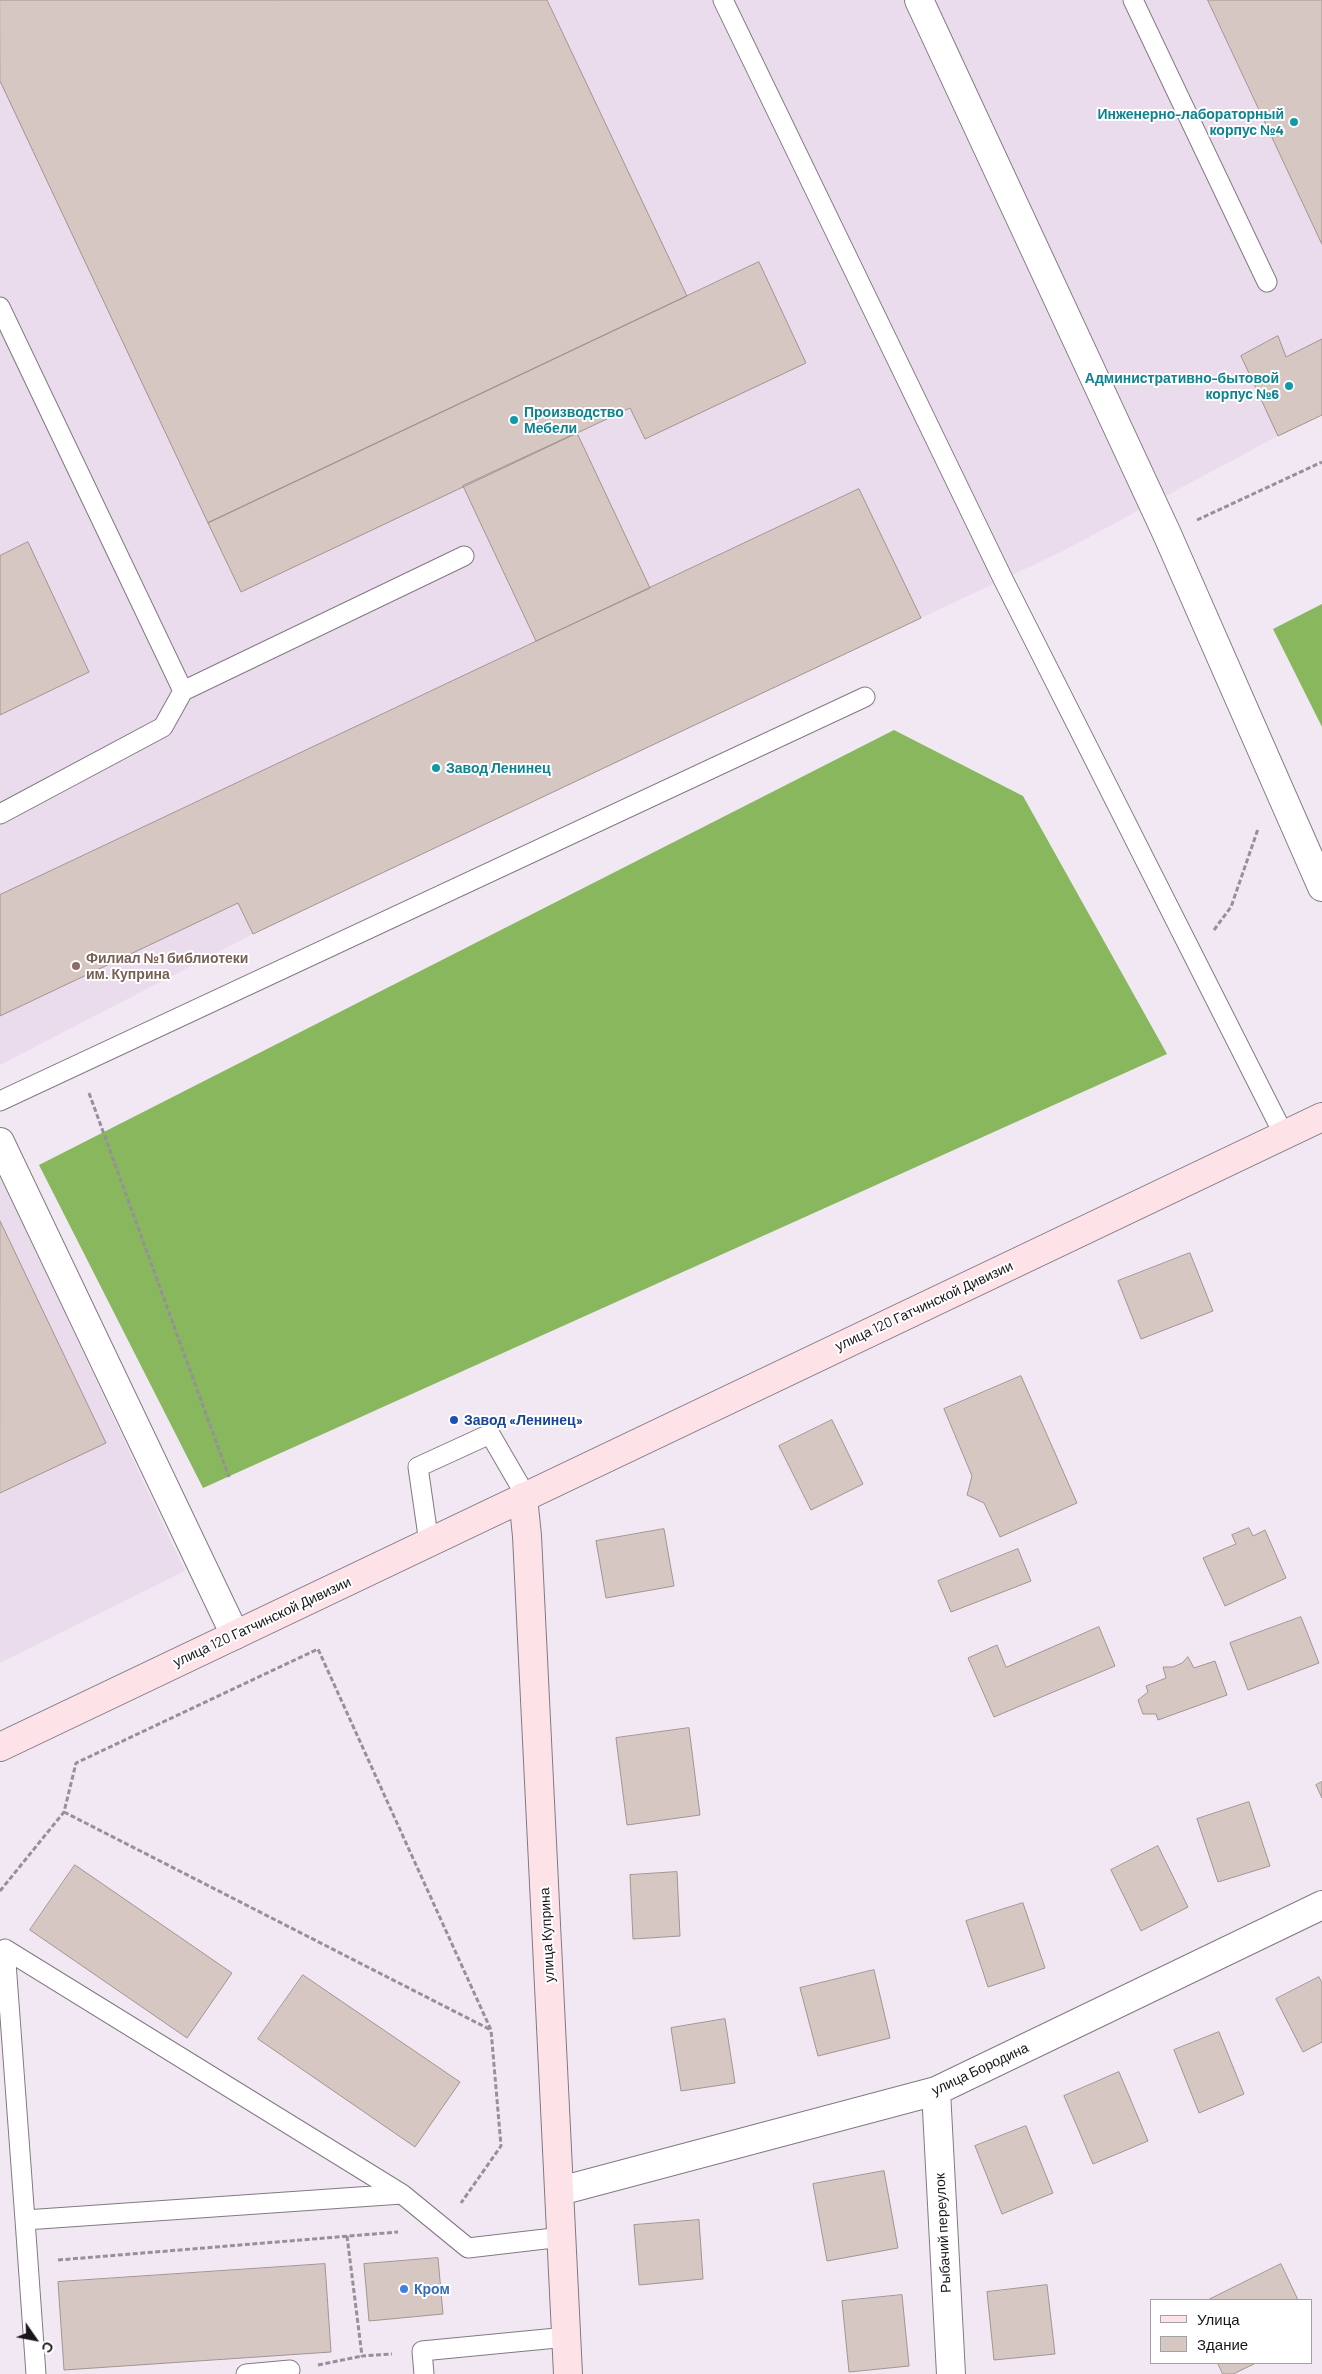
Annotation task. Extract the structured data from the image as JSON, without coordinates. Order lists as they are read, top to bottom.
{
  "streets": {
    "main road": ["улица 120 Гатчинской Дивизии", "улица Куприна"],
    "street": ["улица Бородина", "Рыбачий переулок"]
  },
  "crossings": [
    ["улица 120 Гатчинской Дивизии", "улица Куприна"],
    ["улица Куприна", "улица Бородина"],
    ["улица Бородина", "Рыбачий переулок"]
  ],
  "places": [
    "Инженерно-лабораторный корпус №4",
    "Административно-бытовой корпус №6",
    "Производство Мебели",
    "Завод Ленинец",
    "Филиал №1 библиотеки им. Куприна",
    "Завод «Ленинец»",
    "Кром"
  ],
  "legend": ["Улица", "Здание"],
  "north": "bottom right"
}
